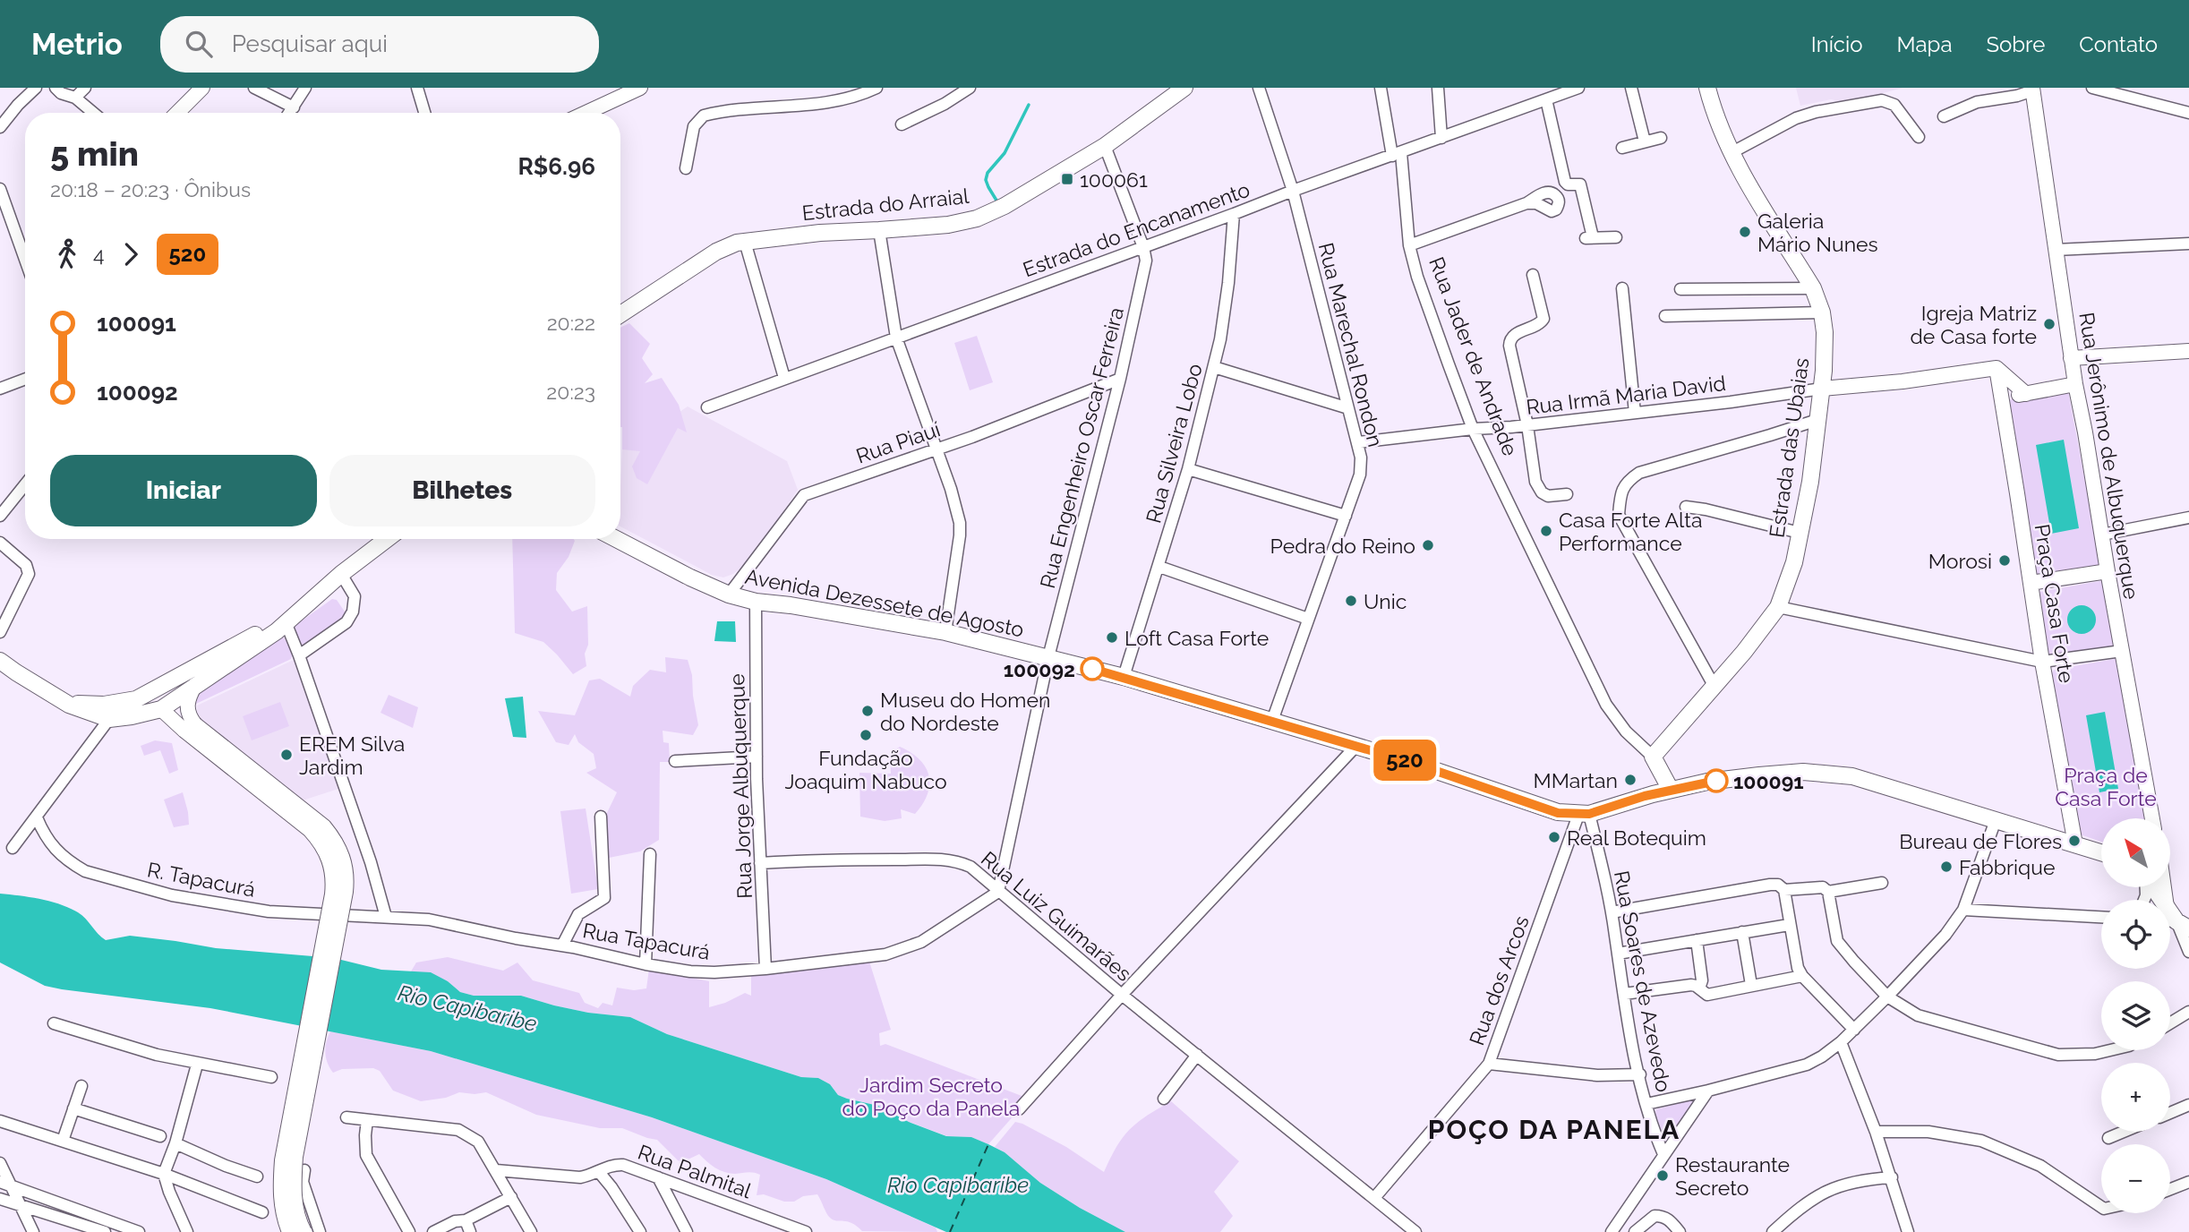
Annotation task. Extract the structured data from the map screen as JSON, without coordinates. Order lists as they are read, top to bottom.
{
  "streets": {
    "main road": [
      "Estrada do Arraial",
      "Rua Jader de Andrade",
      "Estrada das Ubaias",
      "Avenida Dezessete de Agosto"
    ],
    "street": [
      "Estrada do Encanamento",
      "Rua Marechal Rondon",
      "Rua Irmã Maria David",
      "Rua Piauí",
      "Rua Silveira Lobo",
      "Rua Engenheiro Oscar Ferreira",
      "Rua Jerônimo de Albuquerque",
      "Praça Casa Forte",
      "Rua Jorge Albuquerque",
      "R. Tapacurá",
      "Rua Luiz Guimarães",
      "Rua Tapacurá",
      "Rua dos Arcos",
      "Rua Soares de Azevedo",
      "Rua Palmital"
    ]
  },
  "crossings": [
    ["Estrada do Encanamento", "Rua Marechal Rondon"],
    ["Estrada do Encanamento", "Rua Jader de Andrade"],
    ["Estrada do Encanamento", "Rua Silveira Lobo"],
    ["Estrada do Encanamento", "Rua Engenheiro Oscar Ferreira"],
    ["Rua Marechal Rondon", "Rua Irmã Maria David"],
    ["Rua Marechal Rondon", "Avenida Dezessete de Agosto"],
    ["Rua Jader de Andrade", "Rua Irmã Maria David"],
    ["Rua Jader de Andrade", "Estrada das Ubaias"],
    ["Rua Jader de Andrade", "Avenida Dezessete de Agosto"],
    ["Rua Irmã Maria David", "Estrada das Ubaias"],
    ["Rua Piauí", "Rua Engenheiro Oscar Ferreira"],
    ["Rua Piauí", "Avenida Dezessete de Agosto"],
    ["Rua Silveira Lobo", "Avenida Dezessete de Agosto"],
    ["Rua Engenheiro Oscar Ferreira", "Avenida Dezessete de Agosto"],
    ["Rua Engenheiro Oscar Ferreira", "Rua Luiz Guimarães"],
    ["Rua Engenheiro Oscar Ferreira", "Rua Tapacurá"],
    ["Avenida Dezessete de Agosto", "Praça Casa Forte"],
    ["Avenida Dezessete de Agosto", "Rua Jorge Albuquerque"],
    ["Avenida Dezessete de Agosto", "Rua dos Arcos"],
    ["Avenida Dezessete de Agosto", "Rua Soares de Azevedo"],
    ["Rua Jorge Albuquerque", "Rua Luiz Guimarães"],
    ["Rua Jorge Albuquerque", "Rua Tapacurá"],
    ["R. Tapacurá", "Rua Tapacurá"],
    ["Rua Luiz Guimarães", "Rua Tapacurá"],
    ["Rua Luiz Guimarães", "Rua dos Arcos"],
    ["Rua dos Arcos", "Rua Soares de Azevedo"]
  ],
  "districts": ["POÇO DA PANELA"],
  "water": ["Rio Capibaribe"],
  "parks": ["Praça de Casa Forte", "Jardim Secreto do Poço da Panela"],
  "places": {
    "transit": ["100061"],
    "other": [
      "Galeria Mário Nunes",
      "Igreja Matriz de Casa forte",
      "Casa Forte Alta Performance",
      "Pedra do Reino",
      "Morosi",
      "Unic",
      "Loft Casa Forte",
      "100092",
      "Museu do Homen do Nordeste",
      "Fundação Joaquim Nabuco",
      "EREM Silva Jardim",
      "MMartan",
      "100091",
      "Real Botequim",
      "Bureau de Flores",
      "Fabbrique",
      "Restaurante Secreto"
    ]
  },
  "lines": ["bus line 520"],
  "north": "top left",
  "page": {
    "header": "Metrio",
    "search": "Pesquisar aqui",
    "nav": [
      "Início",
      "Mapa",
      "Sobre",
      "Contato"
    ],
    "on_map": "520",
    "heading": ["5 min", "20:18 – 20:23 · Ônibus", "R$6.96"],
    "legs": ["4", "520"],
    "list": [
      {
        "name": "100091",
        "value": "20:22"
      },
      {
        "name": "100092",
        "value": "20:23"
      }
    ],
    "buttons": ["Iniciar", "Bilhetes"],
    "map_buttons": ["+", "−"]
  }
}
